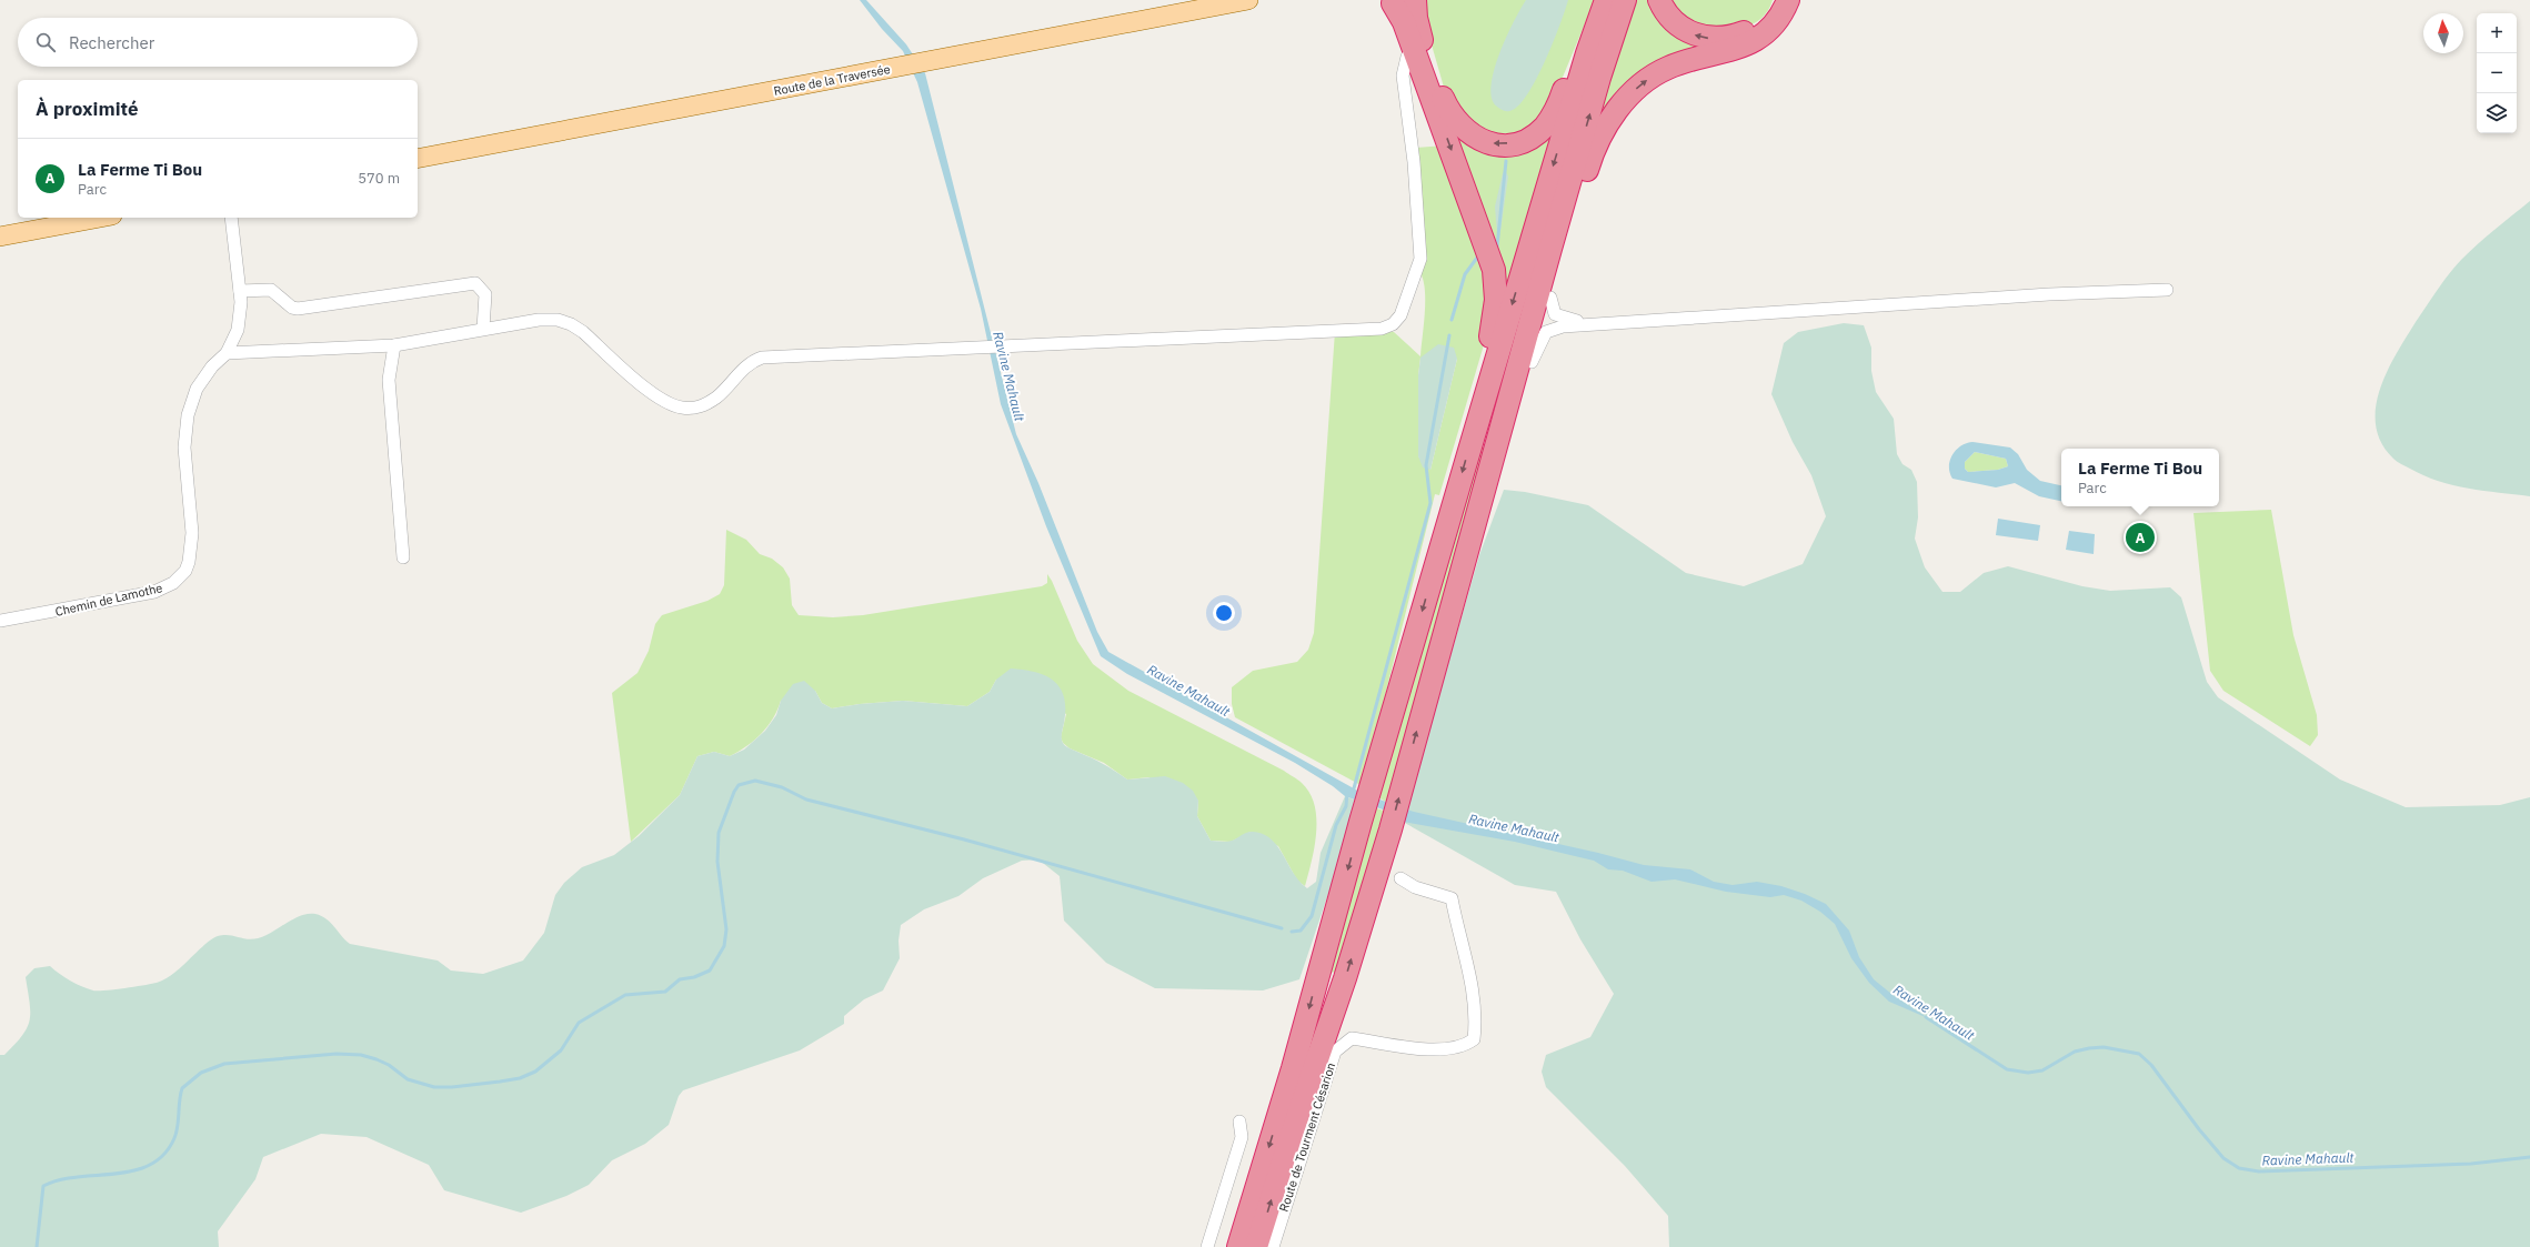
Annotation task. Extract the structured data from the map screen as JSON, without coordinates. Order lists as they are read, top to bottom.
{
  "streets": {
    "main road": ["Route de la Traversée"],
    "street": ["Chemin de Lamothe", "Route de Tourment Césarion"]
  },
  "water": ["Ravine Mahault"],
  "north": "top",
  "page": {
    "map_buttons": ["+", "−"],
    "search": "Rechercher",
    "heading": "À proximité",
    "list": [
      {
        "mark": "A",
        "name": "La Ferme Ti Bou",
        "note": "Parc",
        "value": "570 m"
      }
    ],
    "popup": ["La Ferme Ti Bou", "Parc"],
    "pins": "A"
  }
}
